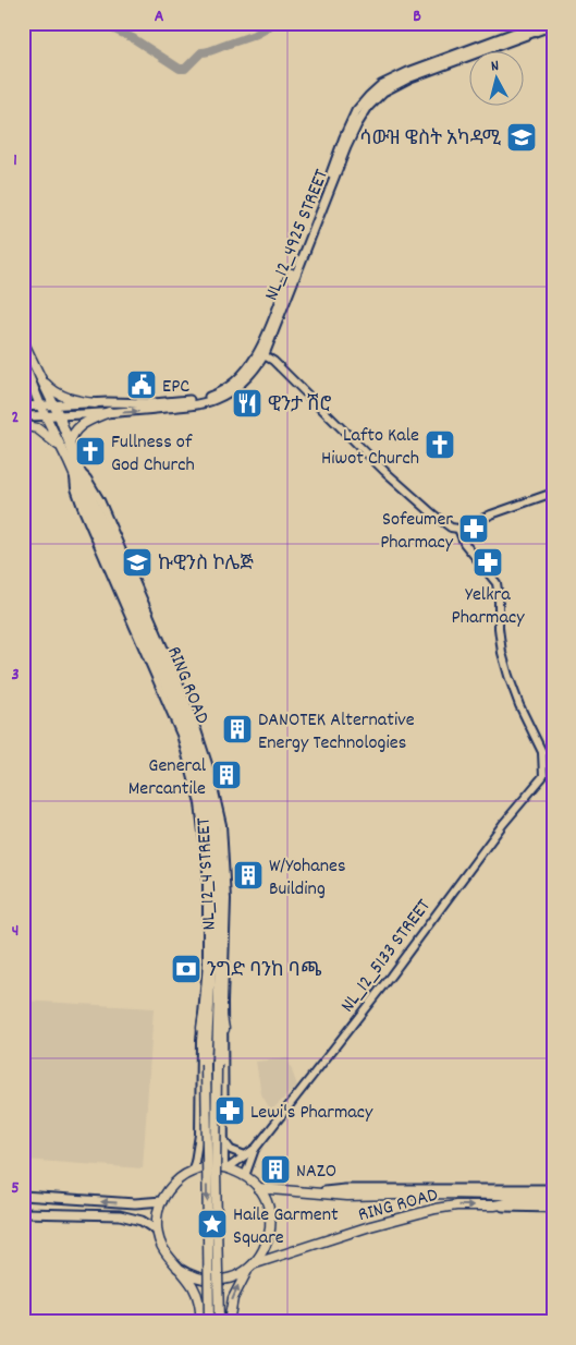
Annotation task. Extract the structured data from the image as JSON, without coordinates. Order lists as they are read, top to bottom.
{
  "streets": {
    "highway": ["RING ROAD"],
    "main road": ["NL_12_4925 STREET"],
    "street": ["NL_12_4 STREET", "NL_12_5133 STREET"]
  },
  "crossings": [
    ["NL_12_4925 STREET", "RING ROAD"],
    ["RING ROAD", "NL_12_4 STREET"]
  ],
  "places": {
    "school or university": ["ሳውዝ ዌስት አካዳሚ", "ኩዊንስ ኮሌጅ"],
    "public building": ["EPC"],
    "restaurant": ["ዊንታ ሽሮ"],
    "church": ["Lafto Kale Hiwot Church", "Fullness of God Church"],
    "pharmacy": ["Sofeumer Pharmacy", "Yelkra Pharmacy", "Lewi's Pharmacy"],
    "building": [
      "DANOTEK Alternative Energy Technologies",
      "General Mercantile",
      "W/Yohanes Building",
      "NAZO"
    ],
    "bank": ["ንግድ ባንከ ባጫ"],
    "place": ["Haile Garment Square"]
  },
  "north": "top",
  "grid": {
    "columns": ["A", "B"],
    "rows": [
      "1",
      "2",
      "3",
      "4",
      "5"
    ]
  }
}
